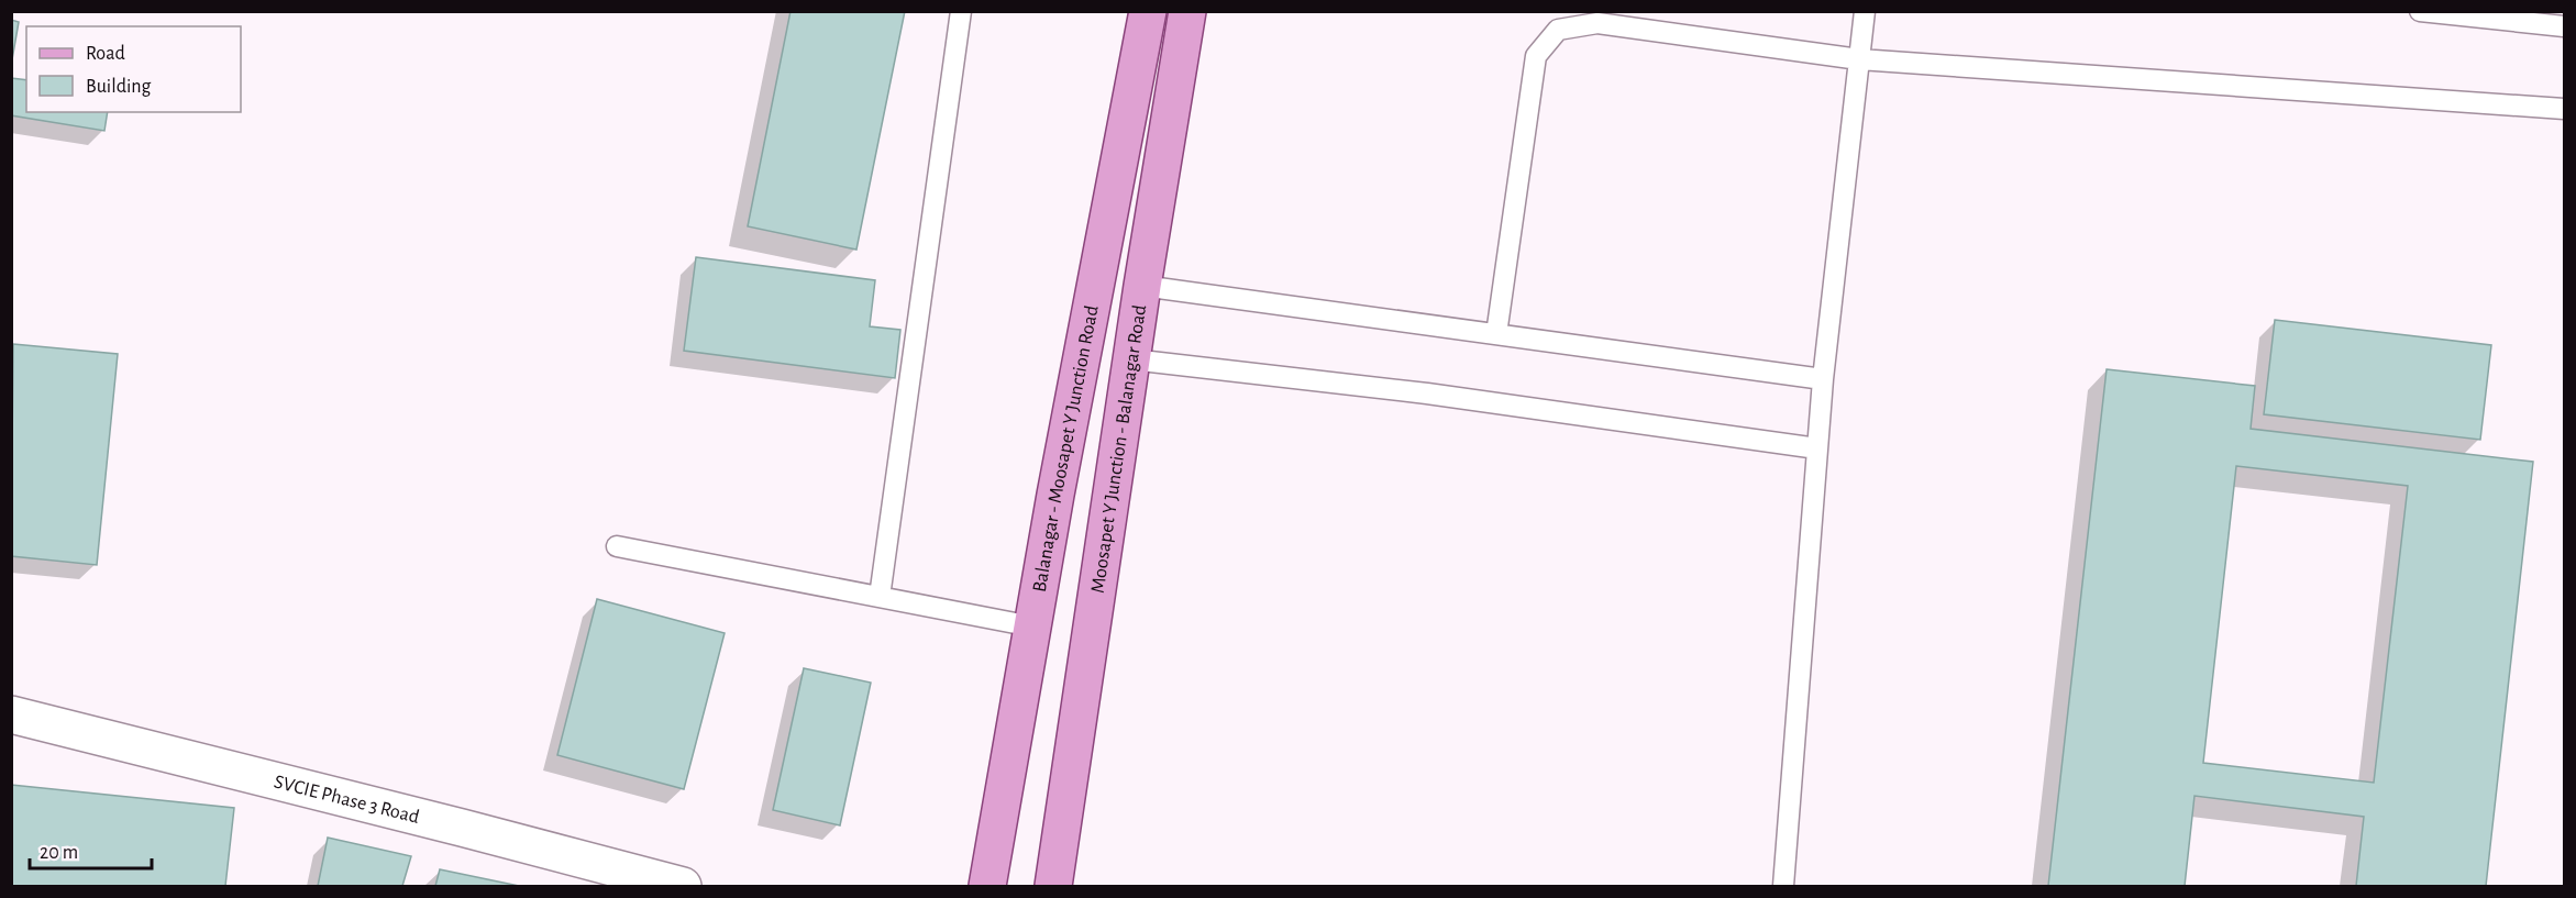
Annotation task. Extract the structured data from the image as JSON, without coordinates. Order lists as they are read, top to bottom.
{
  "streets": {
    "main road": ["Balanagar - Moosapet Y Junction Road", "Moosapet Y Junction - Balanagar Road"],
    "street": ["SVCIE Phase 3 Road"]
  },
  "legend": ["Road", "Building"],
  "scale_bar": "20 m"
}
